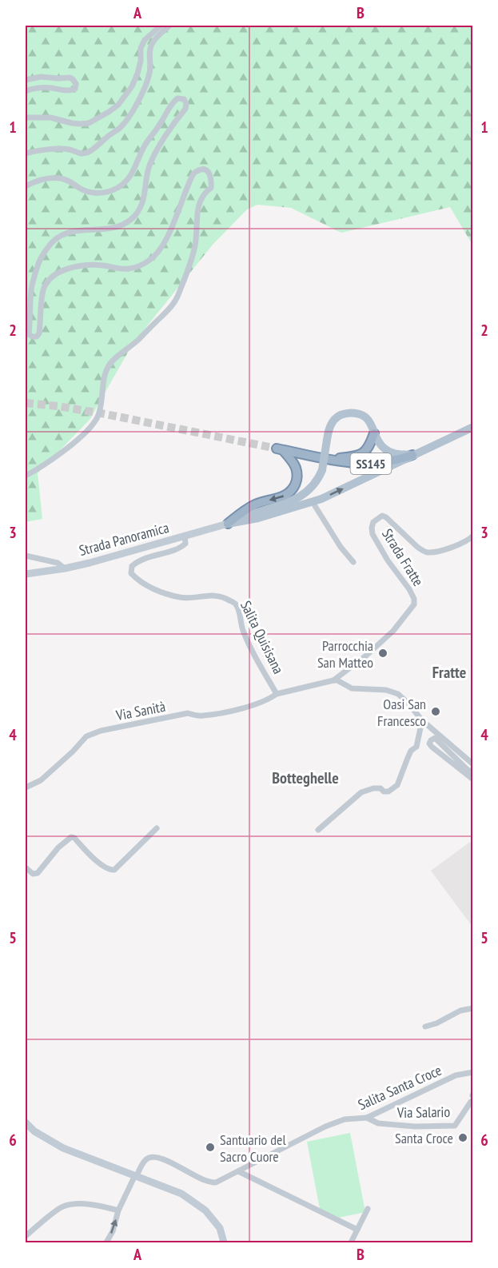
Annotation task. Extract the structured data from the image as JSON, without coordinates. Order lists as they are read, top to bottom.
{
  "streets": {
    "highway": ["SS145"],
    "main road": ["Strada Panoramica"],
    "street": [
      "Strada Fratte",
      "Salita Quisisana",
      "Via Sanità",
      "Salita Santa Croce",
      "Via Salario"
    ]
  },
  "crossings": [
    ["SS145", "Strada Panoramica"],
    ["Strada Panoramica", "Salita Quisisana"],
    ["Strada Fratte", "Salita Quisisana"],
    ["Salita Quisisana", "Via Sanità"],
    ["Salita Santa Croce", "Via Salario"]
  ],
  "districts": ["Fratte", "Botteghelle"],
  "places": [
    "Parrocchia San Matteo",
    "Oasi San Francesco",
    "Santa Croce",
    "Santuario del Sacro Cuore"
  ],
  "grid": {
    "columns": ["A", "B"],
    "rows": [
      "1",
      "2",
      "3",
      "4",
      "5",
      "6"
    ]
  }
}
